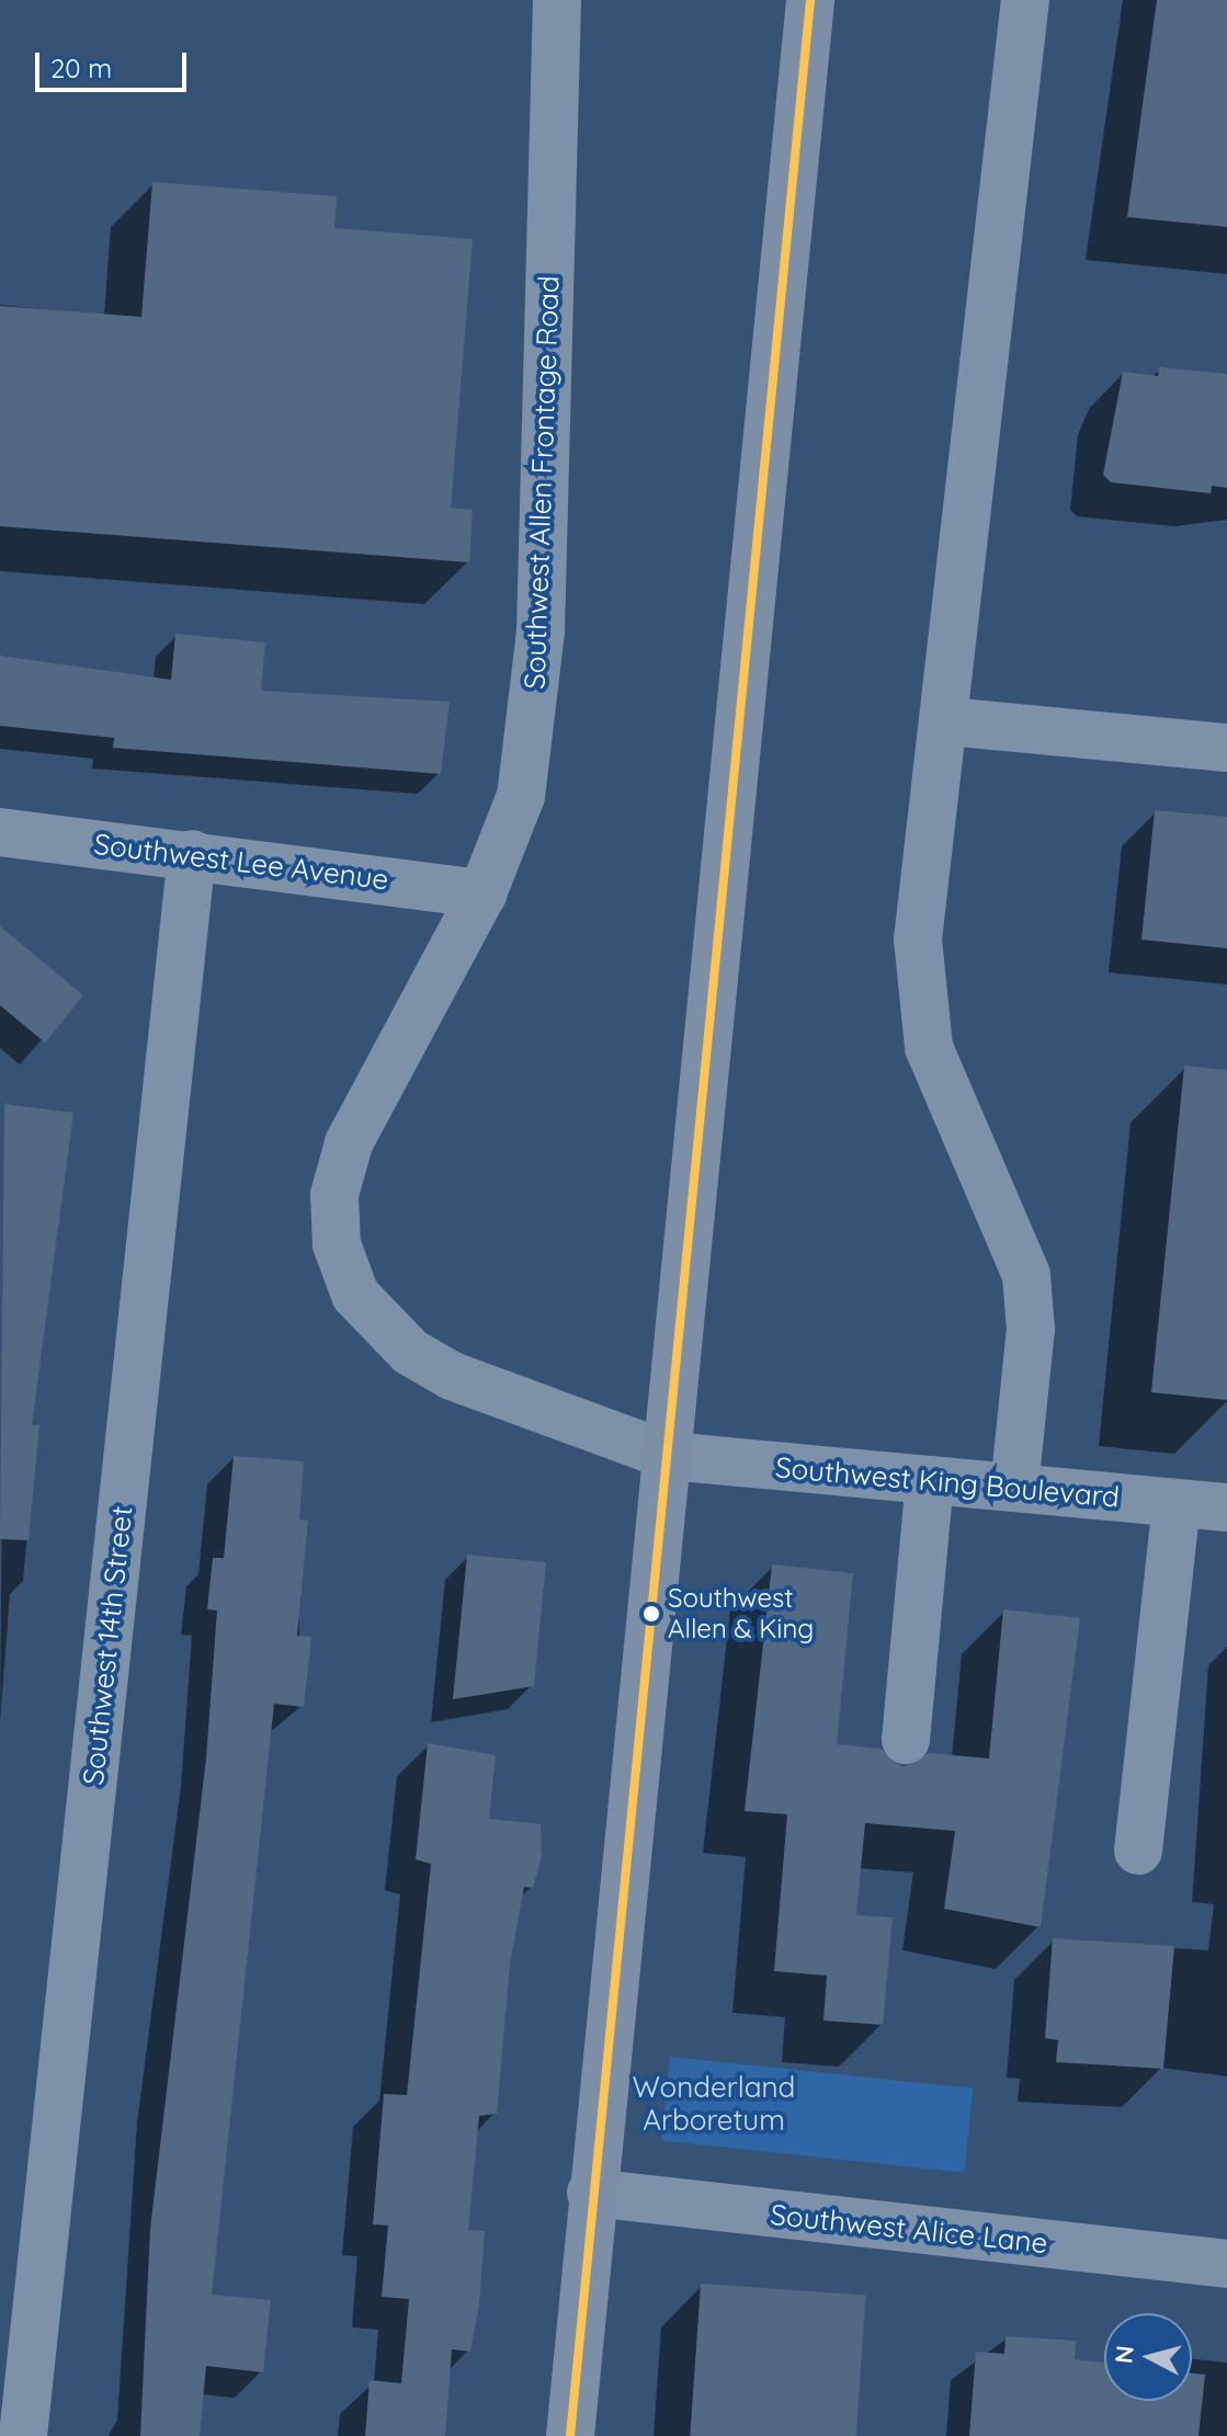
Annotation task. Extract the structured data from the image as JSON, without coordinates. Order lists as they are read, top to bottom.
{
  "streets": {
    "street": [
      "Southwest Allen Frontage Road",
      "Southwest Lee Avenue",
      "Southwest King Boulevard",
      "Southwest 14th Street",
      "Southwest Alice Lane"
    ]
  },
  "crossings": [
    ["Southwest Allen Frontage Road", "Southwest Lee Avenue"],
    ["Southwest Allen Frontage Road", "Southwest King Boulevard"],
    ["Southwest Lee Avenue", "Southwest 14th Street"]
  ],
  "parks": ["Wonderland Arboretum"],
  "places": ["Southwest Allen & King"],
  "scale_bar": "20 m",
  "north": "left"
}
